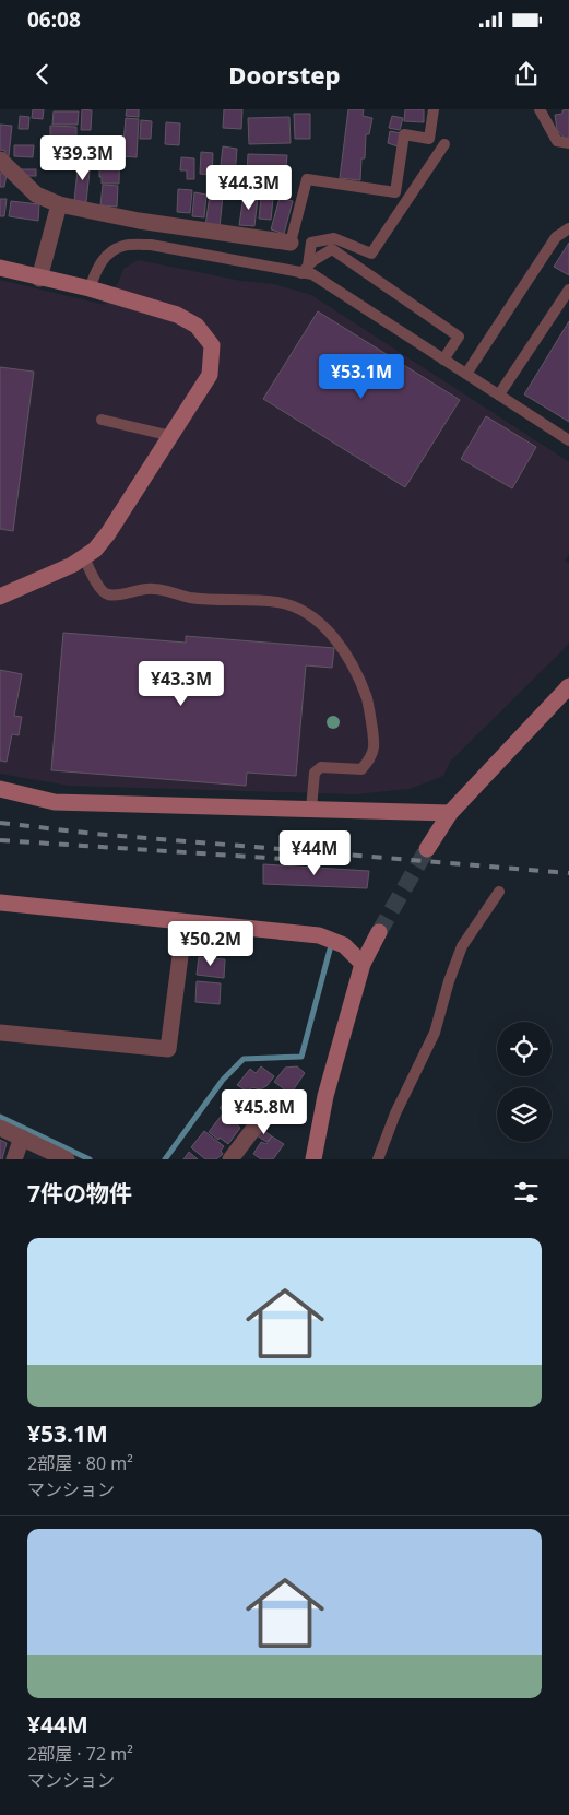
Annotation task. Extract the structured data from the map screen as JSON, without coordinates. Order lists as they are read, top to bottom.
{
  "page": {
    "status": "06:08",
    "header": "Doorstep",
    "price": [
      "¥39.3M",
      "¥44.3M",
      "¥53.1M",
      "¥43.3M",
      "¥44M",
      "¥50.2M",
      "¥45.8M"
    ],
    "heading": "7件の物件",
    "list": [
      {
        "name": "¥53.1M",
        "note": "2部屋 · 80 m² · マンション"
      },
      {
        "name": "¥44M",
        "note": "2部屋 · 72 m² · マンション"
      }
    ]
  }
}
